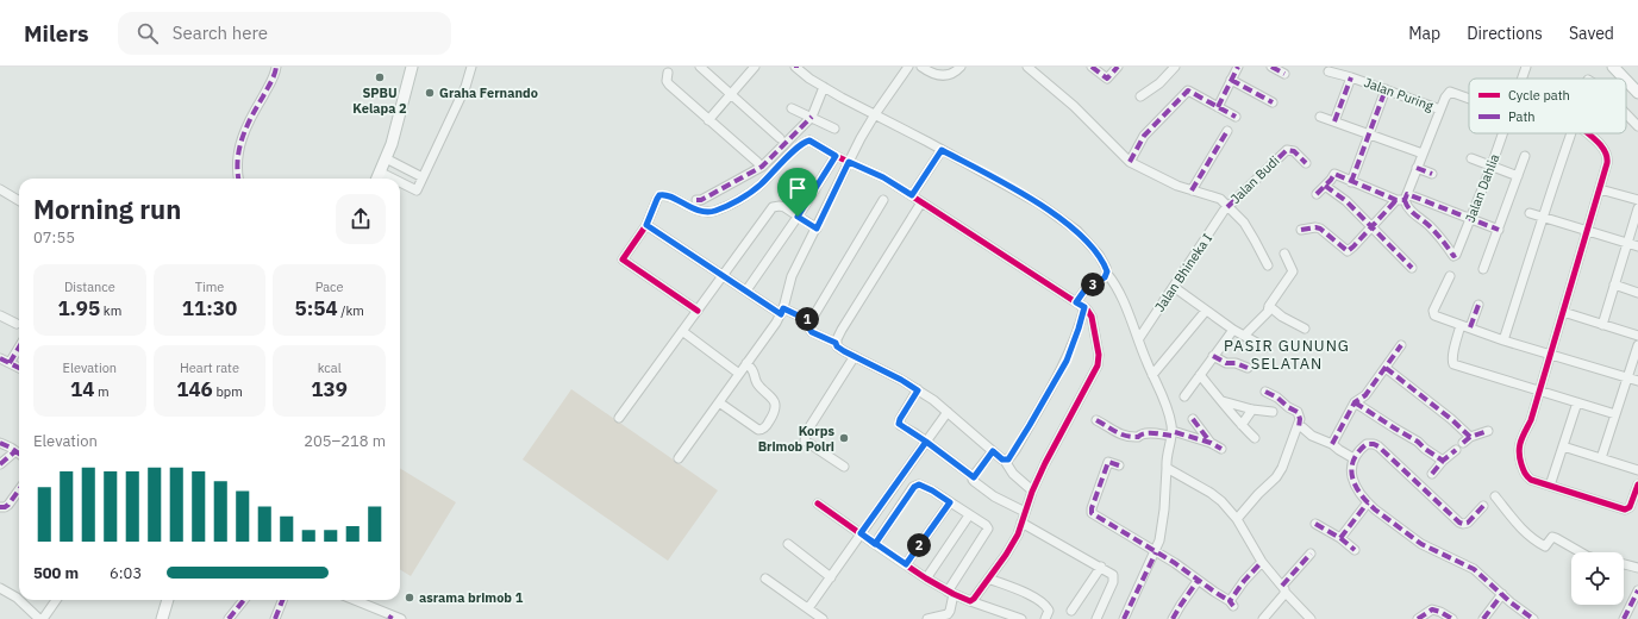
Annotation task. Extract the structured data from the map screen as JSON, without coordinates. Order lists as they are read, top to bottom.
{
  "streets": {
    "street": [
      "Jalan Puring",
      "Jalan Budi",
      "Jalan Dahlia",
      "Jalan Bhineka I"
    ]
  },
  "crossings": [
    ["Jalan Budi", "Jalan Bhineka I"]
  ],
  "districts": ["PASIR GUNUNG SELATAN"],
  "places": [
    "SPBU Kelapa 2",
    "Graha Fernando",
    "Korps Brimob Polri",
    "asrama brimob 1"
  ],
  "legend": ["Cycle path", "Path"],
  "page": {
    "header": "Milers",
    "search": "Search here",
    "nav": ["Map", "Directions", "Saved"],
    "heading": ["Morning run", "07:55"],
    "stats": [
      ["Distance", "1.95 km"],
      ["Time", "11:30"],
      ["Pace", "5:54 /km"],
      ["Elevation", "14 m"],
      ["Heart rate", "146 bpm"],
      ["kcal", "139"]
    ],
    "pins": ["3", "1", "2"],
    "chart": ["Elevation", "205–218 m"],
    "list": [
      {
        "name": "500 m",
        "note": "6:03"
      }
    ]
  }
}
